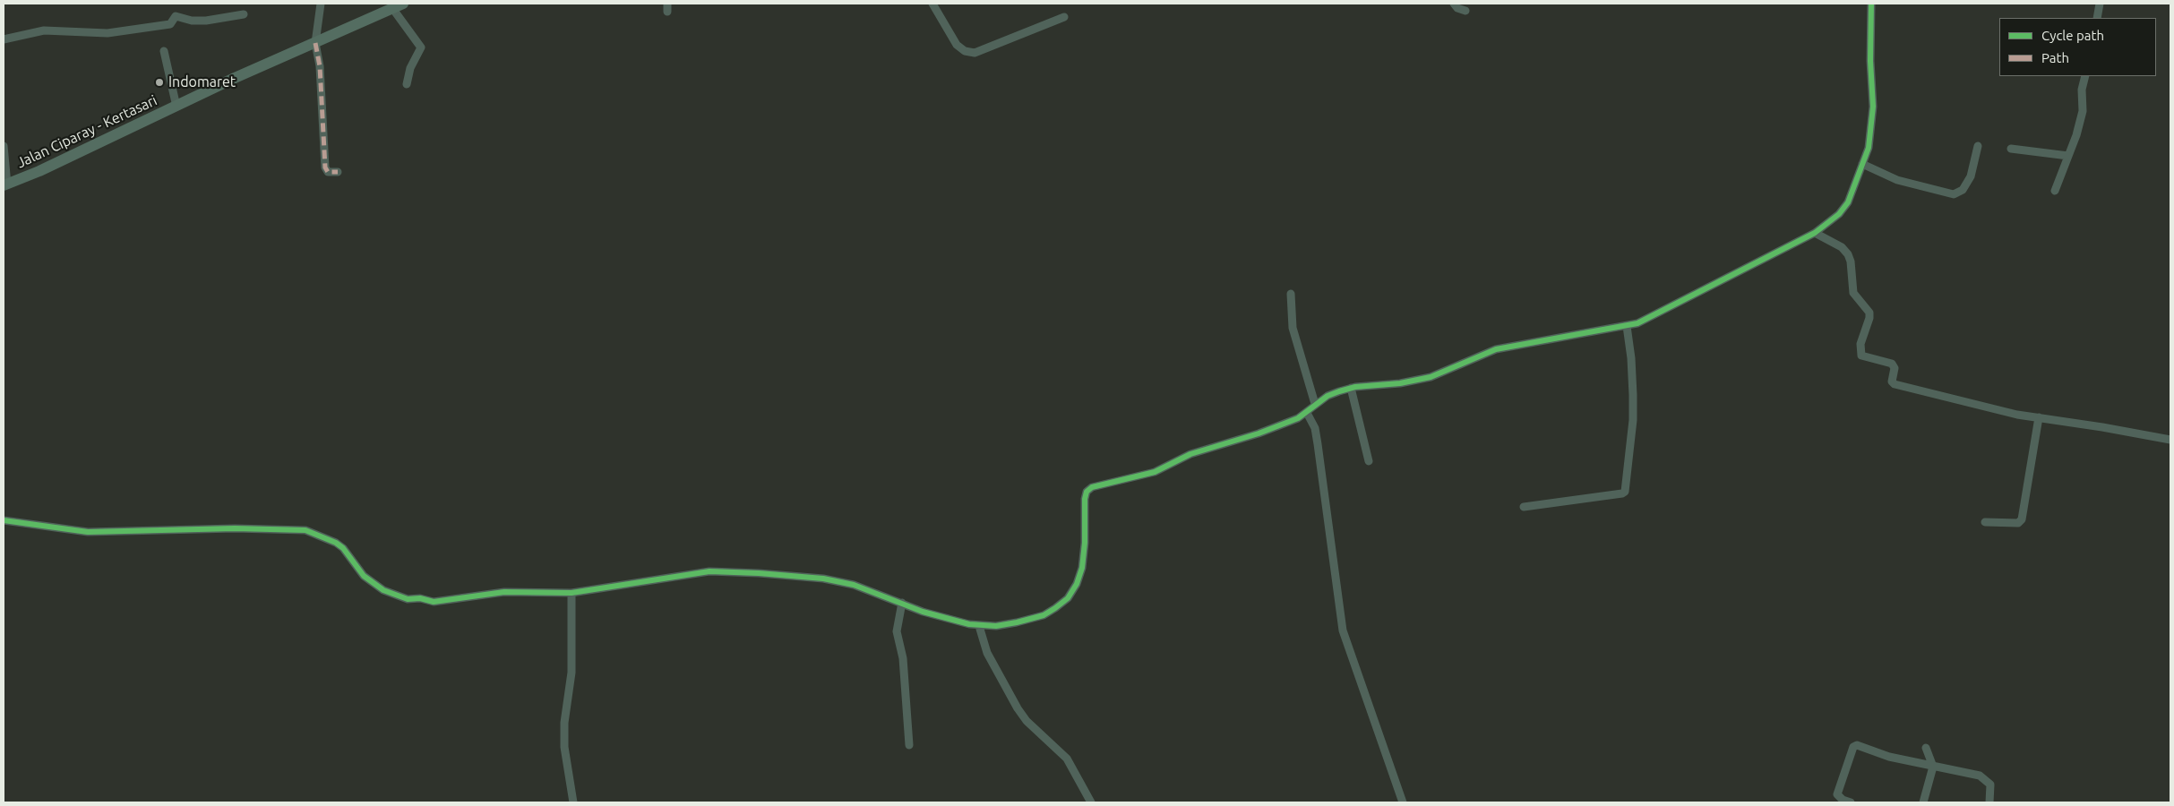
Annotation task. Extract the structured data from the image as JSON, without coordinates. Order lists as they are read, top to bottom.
{
  "streets": {
    "main road": ["Jalan Ciparay - Kertasari"]
  },
  "places": ["Indomaret"],
  "legend": ["Cycle path", "Path"]
}
